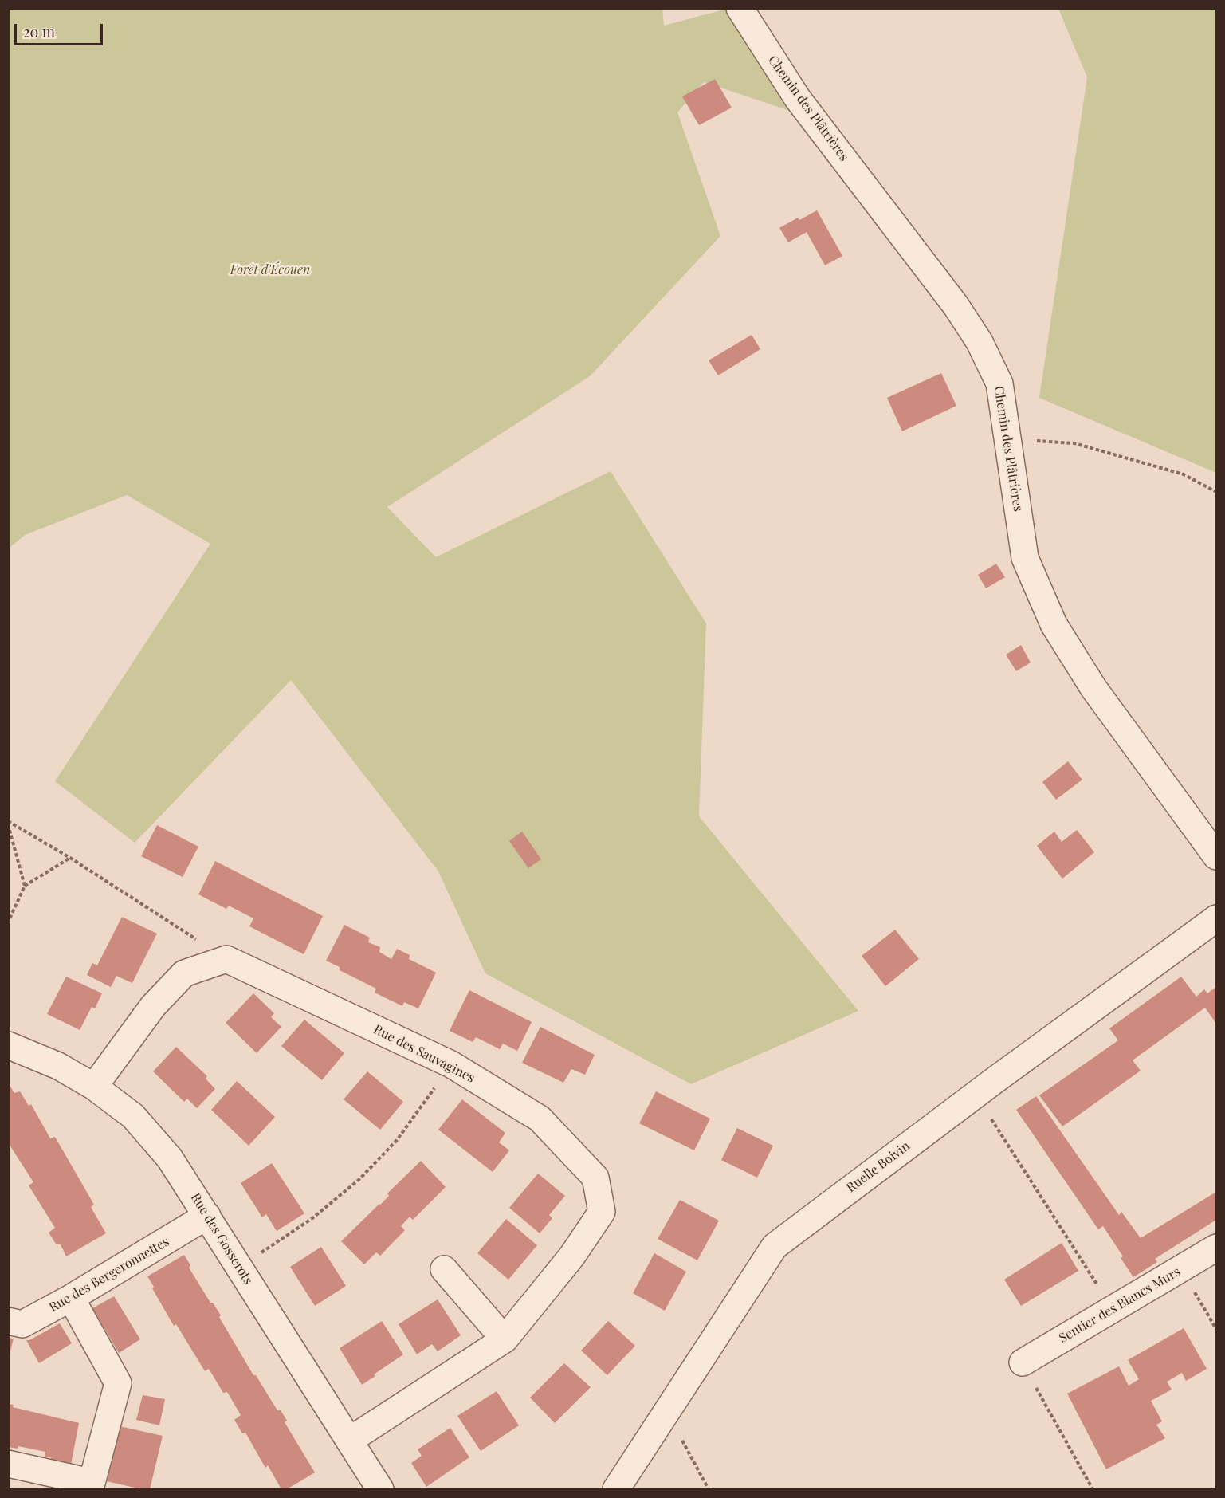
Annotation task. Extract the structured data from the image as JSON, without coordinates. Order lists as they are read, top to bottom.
{
  "streets": {
    "street": [
      "Chemin des Plâtrières",
      "Rue des Sauvagines",
      "Ruelle Boivin",
      "Rue des Gosserots",
      "Rue des Bergeronnettes",
      "Sentier des Blancs Murs"
    ]
  },
  "crossings": [
    ["Rue des Sauvagines", "Rue des Gosserots"],
    ["Rue des Gosserots", "Rue des Bergeronnettes"]
  ],
  "parks": ["Forêt d'Écouen"],
  "scale_bar": "20 m"
}
